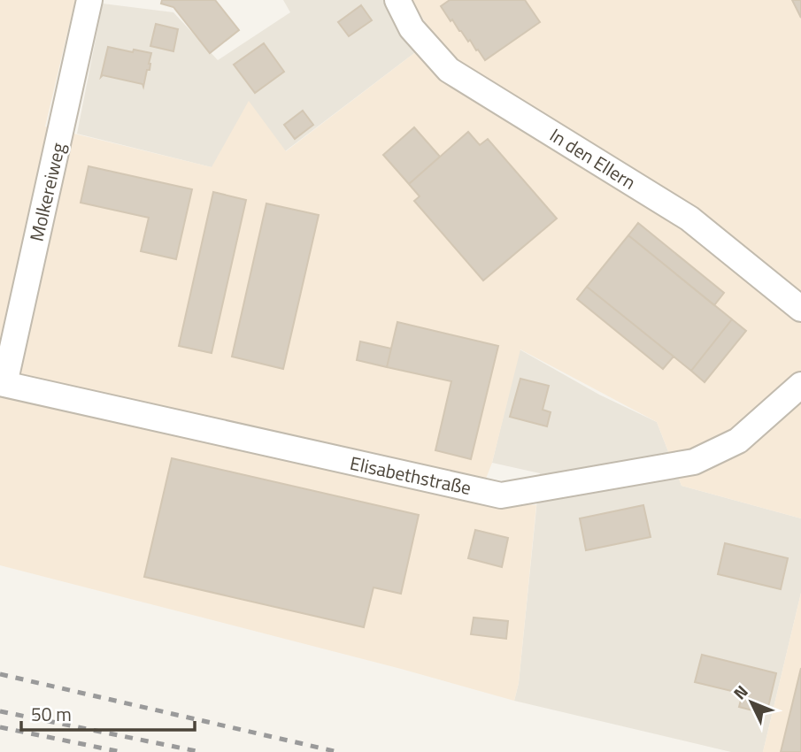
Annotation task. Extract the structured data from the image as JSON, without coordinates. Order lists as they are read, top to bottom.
{
  "streets": {
    "street": ["In den Ellern", "Molkereiweg", "Elisabethstraße"]
  },
  "crossings": [
    ["Molkereiweg", "Elisabethstraße"]
  ],
  "scale_bar": "50 m",
  "north": "top left"
}
